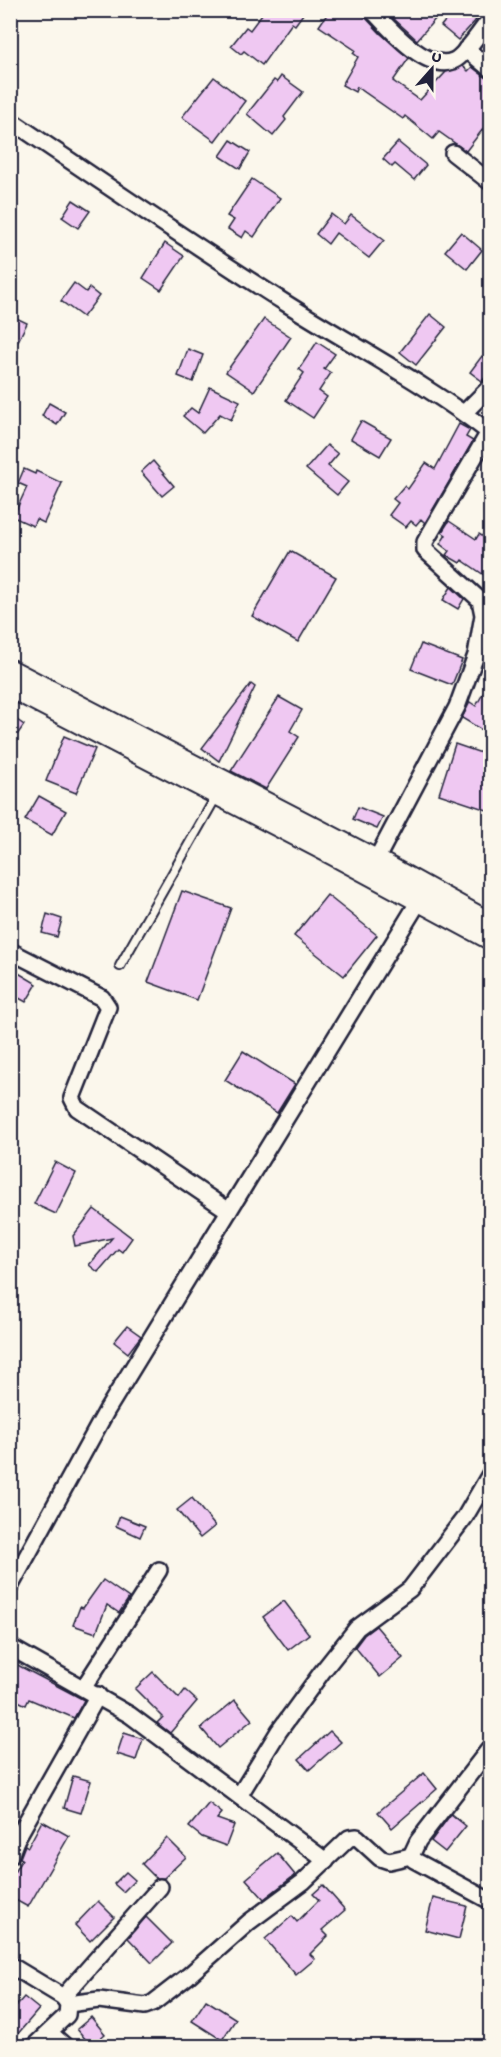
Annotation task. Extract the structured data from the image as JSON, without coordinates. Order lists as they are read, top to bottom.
{
  "north": "top"
}
